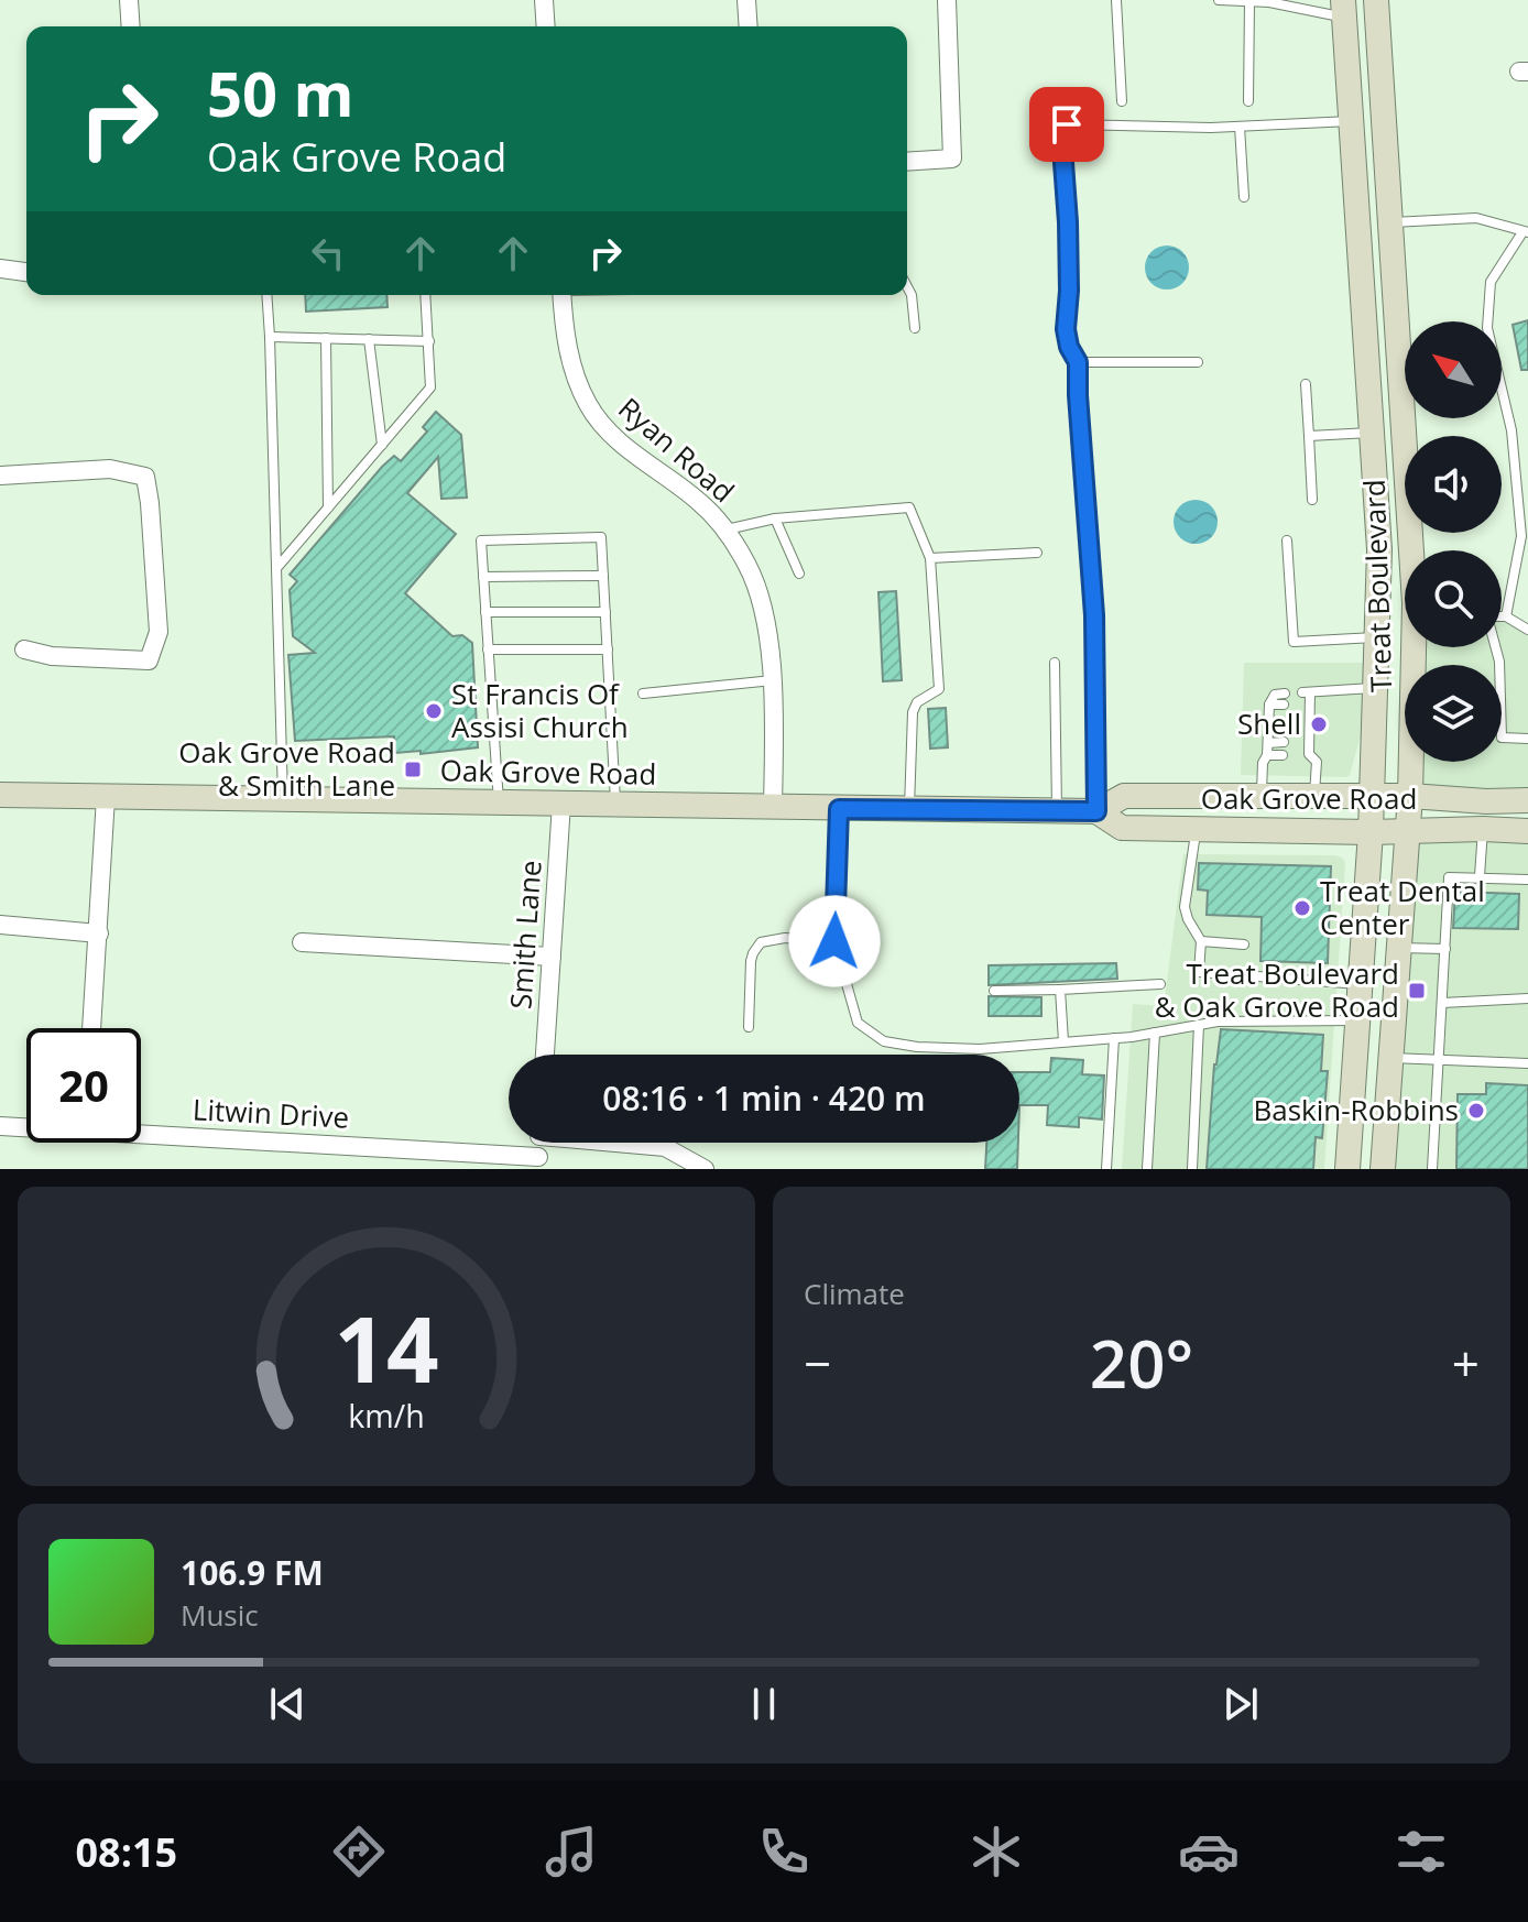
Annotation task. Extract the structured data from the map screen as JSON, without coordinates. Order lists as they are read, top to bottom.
{
  "streets": {
    "main road": ["Treat Boulevard", "Oak Grove Road"],
    "street": ["Ryan Road", "Smith Lane", "Litwin Drive"]
  },
  "crossings": [
    ["Ryan Road", "Oak Grove Road"],
    ["Treat Boulevard", "Oak Grove Road"],
    ["Oak Grove Road", "Smith Lane"]
  ],
  "places": {
    "other": [
      "St Francis Of Assisi Church",
      "Shell",
      "Treat Dental Center",
      "Baskin-Robbins"
    ],
    "transit": ["Oak Grove Road & Smith Lane", "Treat Boulevard & Oak Grove Road"]
  },
  "north": "top left",
  "page": {
    "turn": ["50 m", "Oak Grove Road"],
    "limit": "20",
    "trip": "08:16 · 1 min · 420 m",
    "tile": "Climate",
    "heat": ["−", "20°", "+"],
    "song": ["106.9 FM", "Music"],
    "tabs": "08:15",
    "gauge": ["14", "km/h"]
  }
}
